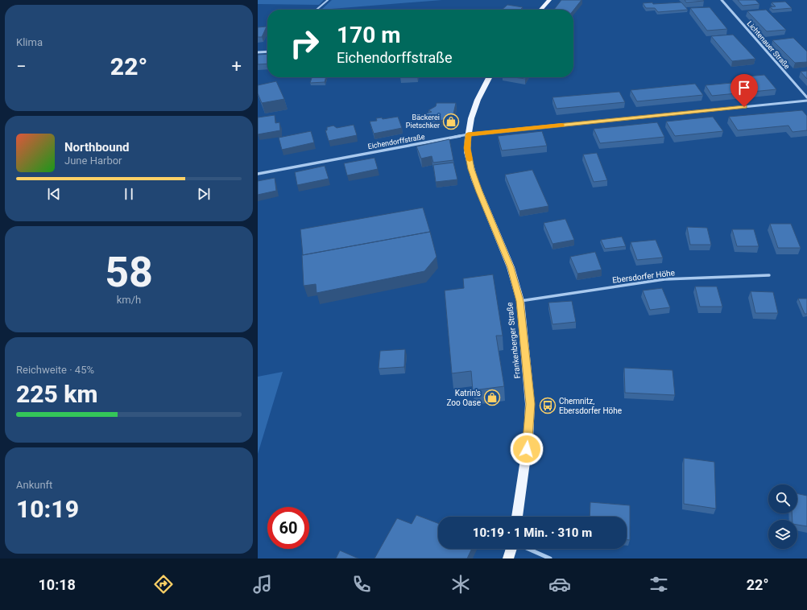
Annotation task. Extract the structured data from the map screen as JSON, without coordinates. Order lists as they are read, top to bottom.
{
  "streets": {
    "main road": ["Frankenberger Straße"],
    "street": ["Lichtenauer Straße", "Eichendorffstraße", "Ebersdorfer Höhe"]
  },
  "crossings": [
    ["Eichendorffstraße", "Frankenberger Straße"],
    ["Ebersdorfer Höhe", "Frankenberger Straße"]
  ],
  "places": {
    "shop": ["Bäckerei Pietschker", "Katrin's Zoo Oase"],
    "bus stop": ["Chemnitz, Ebersdorfer Höhe"]
  },
  "page": {
    "tile": [
      "Klima",
      ["58", "km/h"],
      ["Reichweite · 45%", "225 km"],
      ["Ankunft", "10:19"]
    ],
    "turn": ["170 m", "Eichendorffstraße"],
    "heat": ["−", "22°", "+"],
    "song": ["Northbound", "June Harbor"],
    "limit": "60",
    "trip": "10:19 · 1 Min. · 310 m",
    "tabs": ["10:18", "22°"]
  }
}
